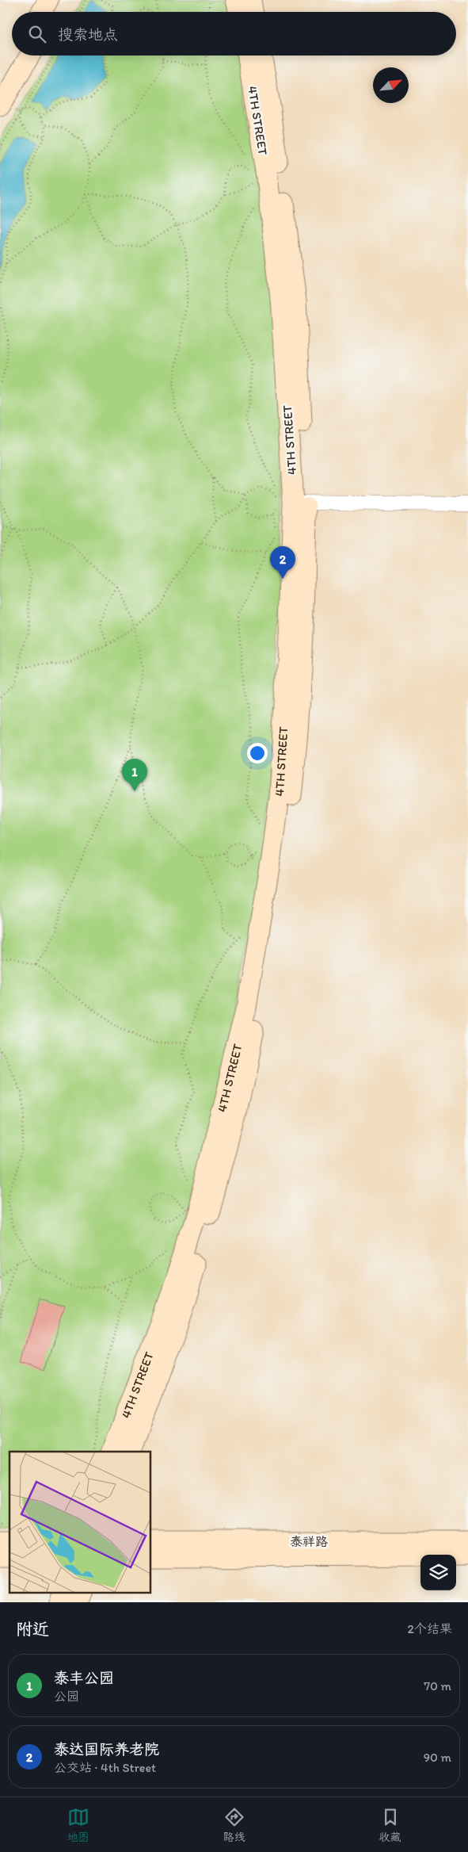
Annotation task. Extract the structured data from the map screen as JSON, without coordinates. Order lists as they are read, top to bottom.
{
  "streets": {
    "street": ["4TH STREET", "泰祥路"]
  },
  "north": "top right",
  "page": {
    "search": "搜索地点",
    "pins": ["2", "1"],
    "heading": ["附近", "2个结果"],
    "list": [
      {
        "mark": "1",
        "name": "泰丰公园",
        "note": "公园",
        "value": "70 m"
      },
      {
        "mark": "2",
        "name": "泰达国际养老院",
        "note": "公交站 · 4th Street",
        "value": "90 m"
      }
    ],
    "nav": ["地图", "路线", "收藏"]
  }
}
